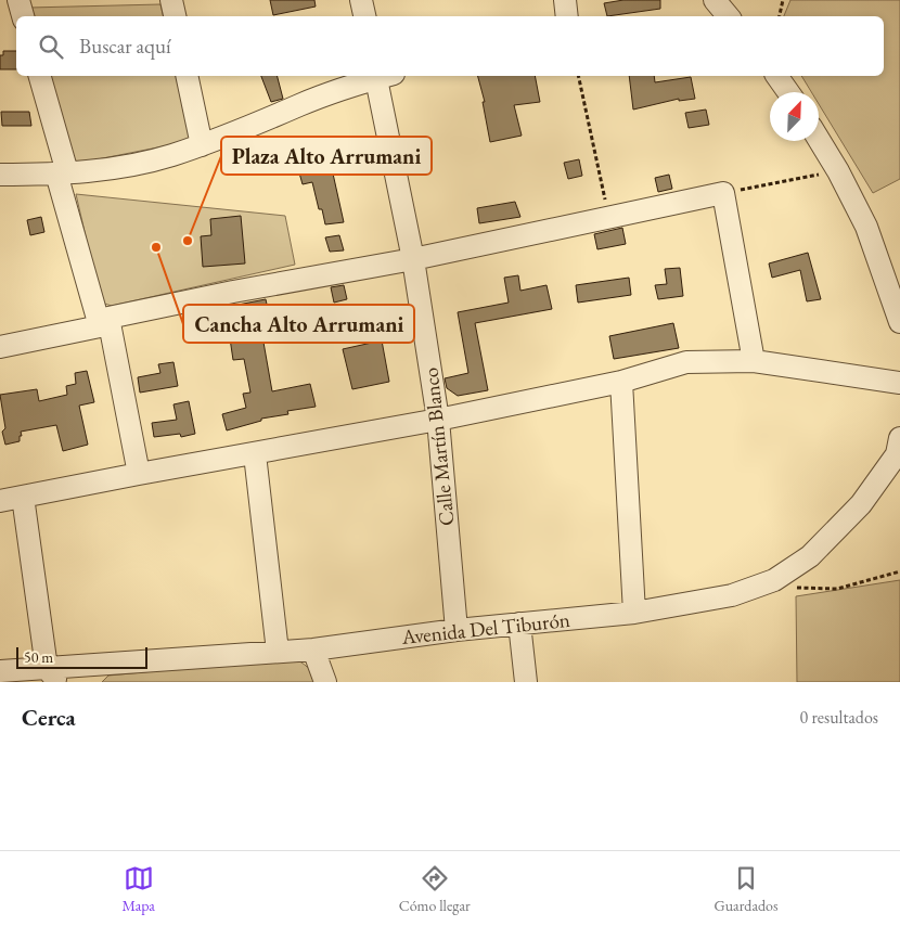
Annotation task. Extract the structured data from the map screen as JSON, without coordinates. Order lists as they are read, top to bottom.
{
  "streets": {
    "street": ["Calle Martín Blanco", "Avenida Del Tiburón"]
  },
  "crossings": [
    ["Calle Martín Blanco", "Avenida Del Tiburón"]
  ],
  "places": ["Plaza Alto Arrumani", "Cancha Alto Arrumani"],
  "scale_bar": "50 m",
  "north": "top right",
  "page": {
    "search": "Buscar aquí",
    "scale": "50 m",
    "heading": ["Cerca", "0 resultados"],
    "nav": ["Mapa", "Cómo llegar", "Guardados"]
  }
}
